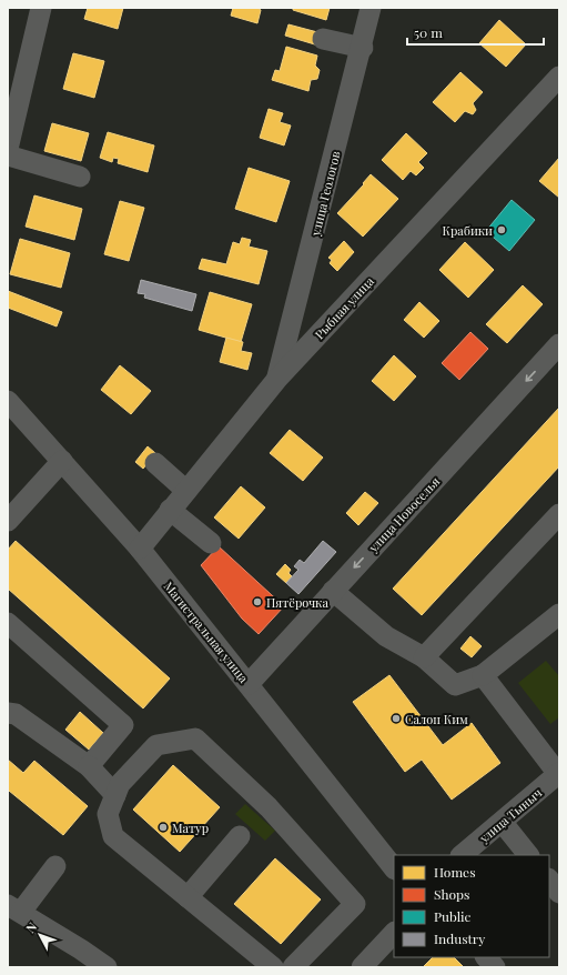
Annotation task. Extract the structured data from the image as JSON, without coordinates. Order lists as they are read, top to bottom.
{
  "streets": {
    "street": [
      "улица Геологов",
      "Рыбная улица",
      "улица Новоселья",
      "Магистральная улица",
      "улица Тыныч"
    ]
  },
  "crossings": [
    ["улица Геологов", "Рыбная улица"],
    ["Рыбная улица", "Магистральная улица"],
    ["улица Новоселья", "Магистральная улица"]
  ],
  "places": [
    "Крабики",
    "Пятёрочка",
    "Салон Ким",
    "Матур"
  ],
  "legend": [
    "Homes",
    "Shops",
    "Public",
    "Industry"
  ],
  "scale_bar": "50 m",
  "north": "top left"
}
